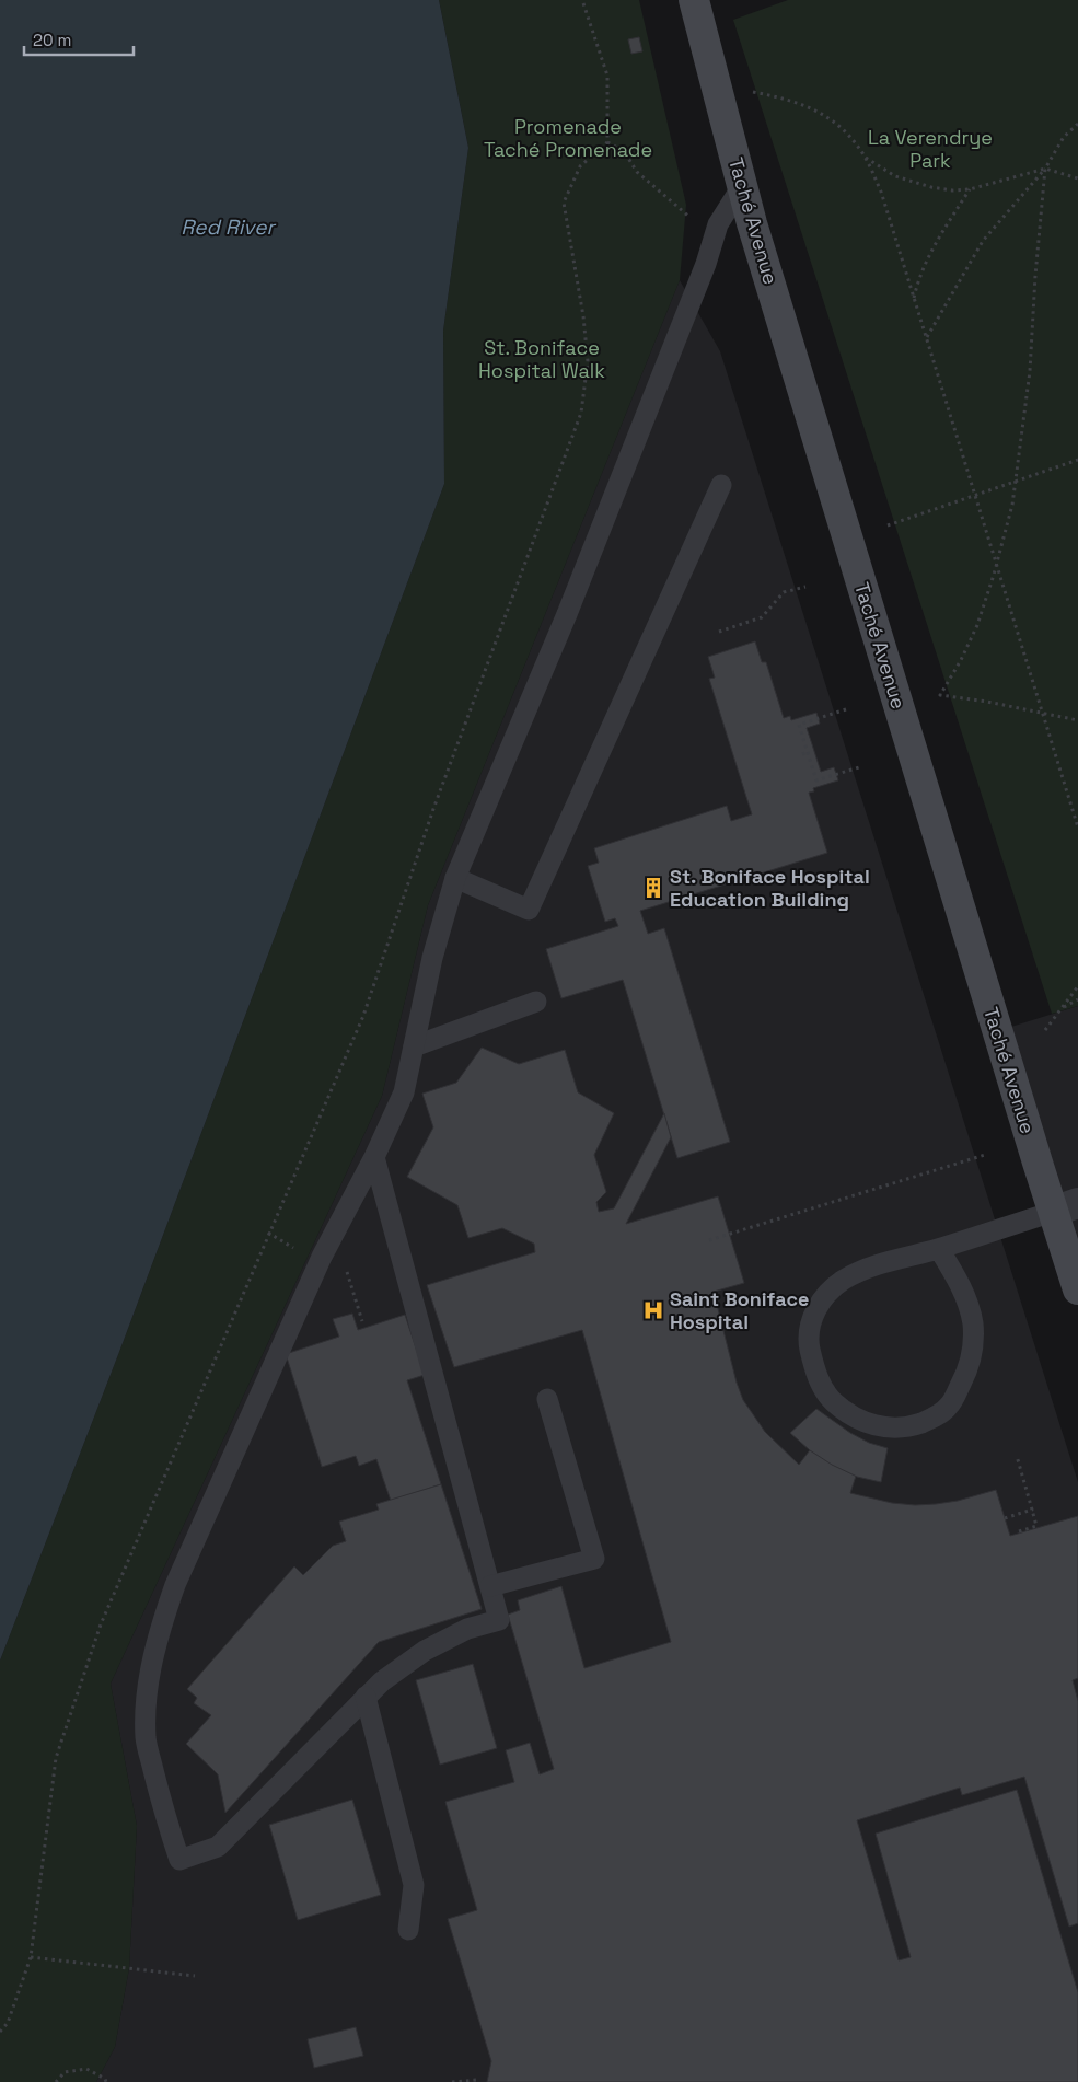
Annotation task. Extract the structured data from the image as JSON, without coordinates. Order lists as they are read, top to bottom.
{
  "streets": {
    "street": ["Taché Avenue"]
  },
  "water": ["Red River"],
  "parks": ["Promenade Taché Promenade", "La Verendrye Park", "St. Boniface Hospital Walk"],
  "places": {
    "building": ["St. Boniface Hospital Education Building"],
    "hospital": ["Saint Boniface Hospital"]
  },
  "scale_bar": "20 m"
}
